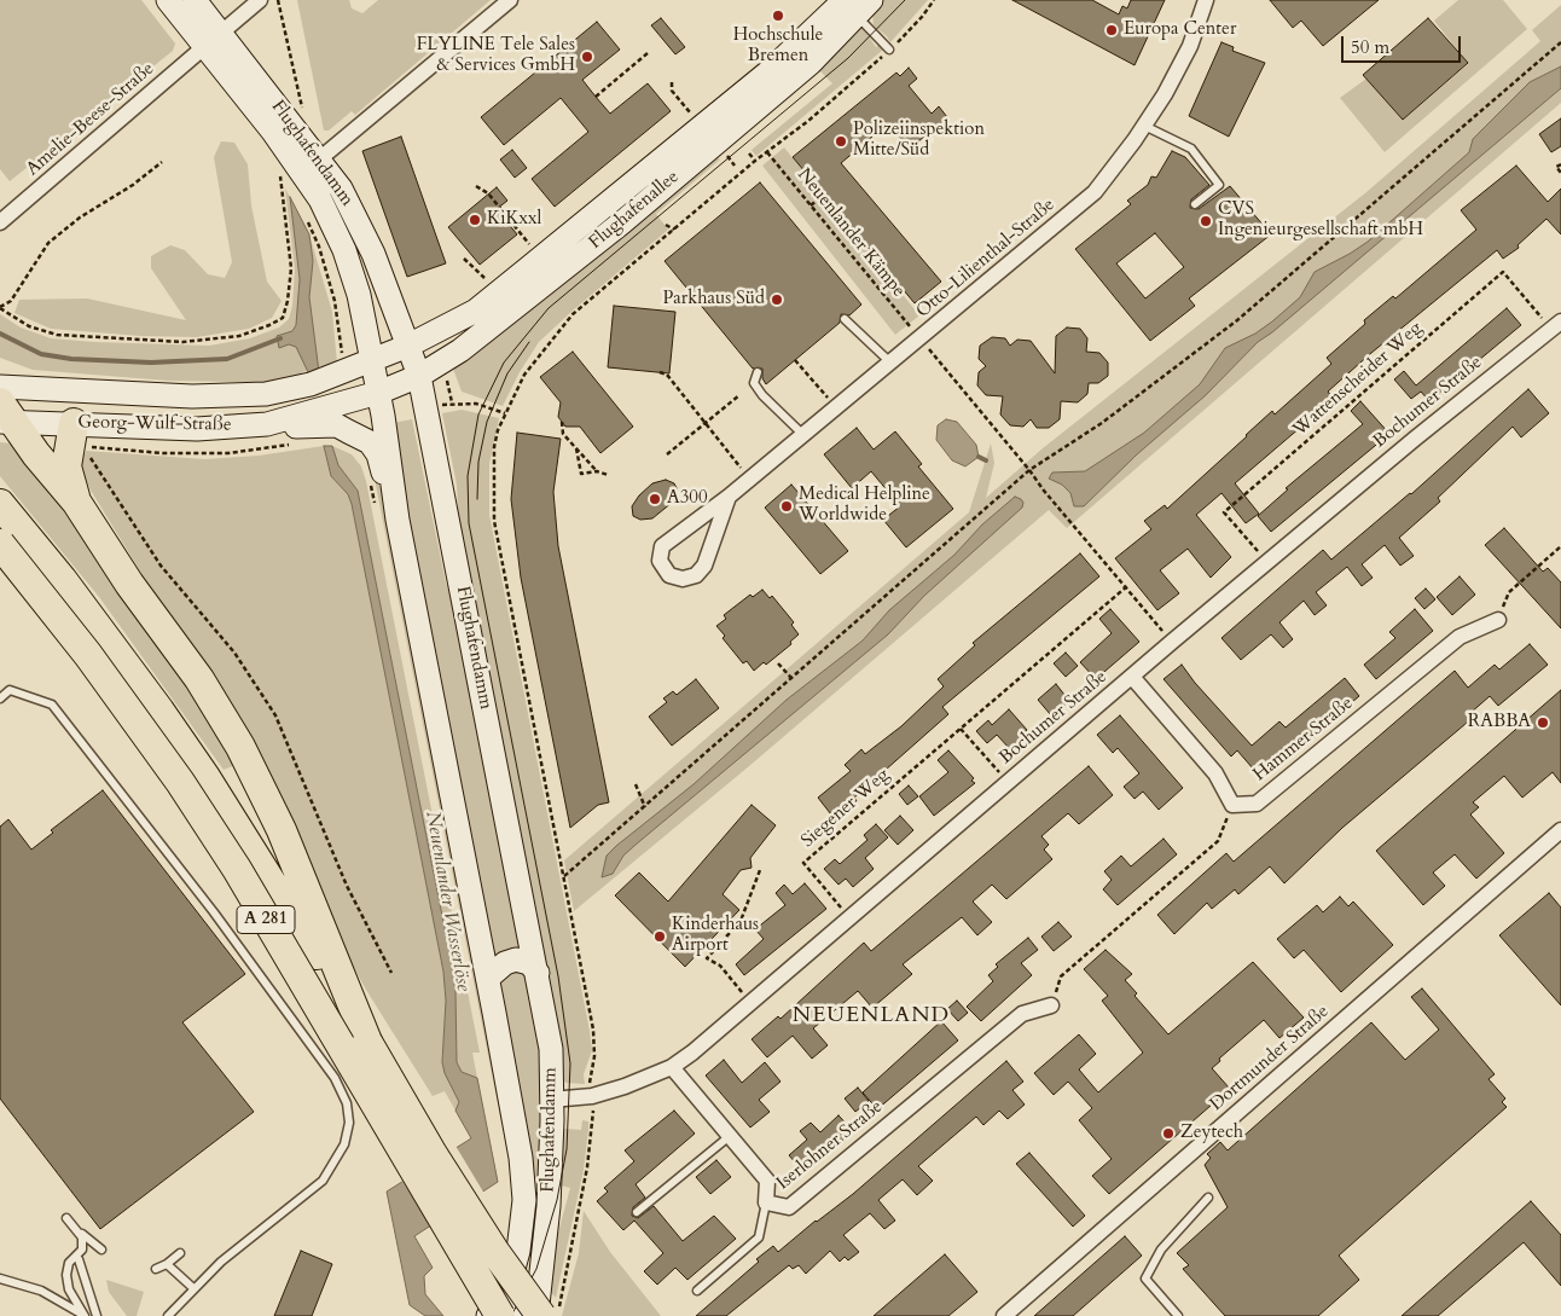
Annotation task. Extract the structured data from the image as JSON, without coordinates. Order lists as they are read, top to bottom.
{
  "streets": {
    "highway": ["A 281"],
    "main road": ["Flughafendamm", "Flughafenallee", "Georg-Wulf-Straße"],
    "street": [
      "Amelie-Beese-Straße",
      "Otto-Lilienthal-Straße",
      "Bochumer Straße",
      "Hammer Straße",
      "Dortmunder Straße",
      "Iserlohner Straße"
    ],
    "path": ["Neuenlander Kämpe", "Wattenscheider Weg", "Siegener Weg"]
  },
  "crossings": [
    ["Amelie-Beese-Straße", "Flughafendamm"],
    ["Flughafendamm", "Flughafenallee"],
    ["Flughafendamm", "Bochumer Straße"],
    ["Flughafendamm", "Georg-Wulf-Straße"],
    ["Flughafendamm", "A 281"],
    ["Flughafenallee", "Georg-Wulf-Straße"],
    ["Neuenlander Kämpe", "Otto-Lilienthal-Straße"],
    ["Wattenscheider Weg", "Bochumer Straße"],
    ["Bochumer Straße", "Siegener Weg"],
    ["Bochumer Straße", "Iserlohner Straße"]
  ],
  "districts": ["NEUENLAND"],
  "water": ["Neuenlander Wasserlöse"],
  "places": [
    "Hochschule Bremen",
    "Europa Center",
    "FLYLINE Tele Sales & Services GmbH",
    "Polizeiinspektion Mitte/Süd",
    "KiKxxl",
    "CVS Ingenieurgesellschaft mbH",
    "Parkhaus Süd",
    "A300",
    "Medical Helpline Worldwide",
    "RABBA",
    "Kinderhaus Airport",
    "Zeytech"
  ],
  "scale_bar": "50 m"
}
